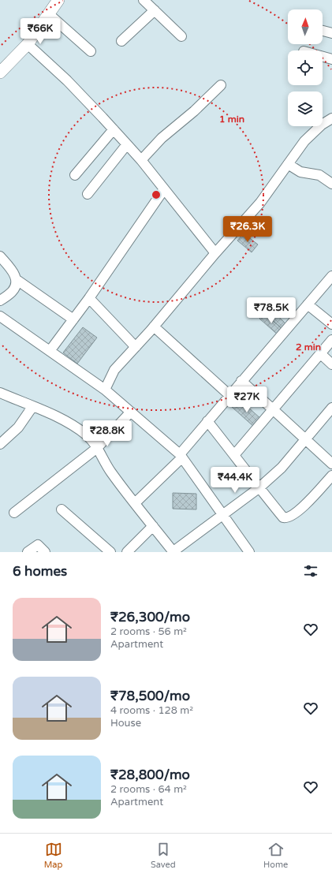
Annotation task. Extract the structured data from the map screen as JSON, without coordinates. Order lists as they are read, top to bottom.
{
  "north": "top",
  "page": {
    "price": [
      "₹66K",
      "₹26.3K",
      "₹78.5K",
      "₹27K",
      "₹28.8K",
      "₹44.4K"
    ],
    "heading": "6 homes",
    "list": [
      {
        "name": "₹26,300/mo",
        "note": "2 rooms · 56 m² · Apartment"
      },
      {
        "name": "₹78,500/mo",
        "note": "4 rooms · 128 m² · House"
      },
      {
        "name": "₹28,800/mo",
        "note": "2 rooms · 64 m² · Apartment"
      }
    ],
    "tabs": ["Map", "Saved", "Home"]
  },
  "rings": ["1 min", "2 min"]
}
